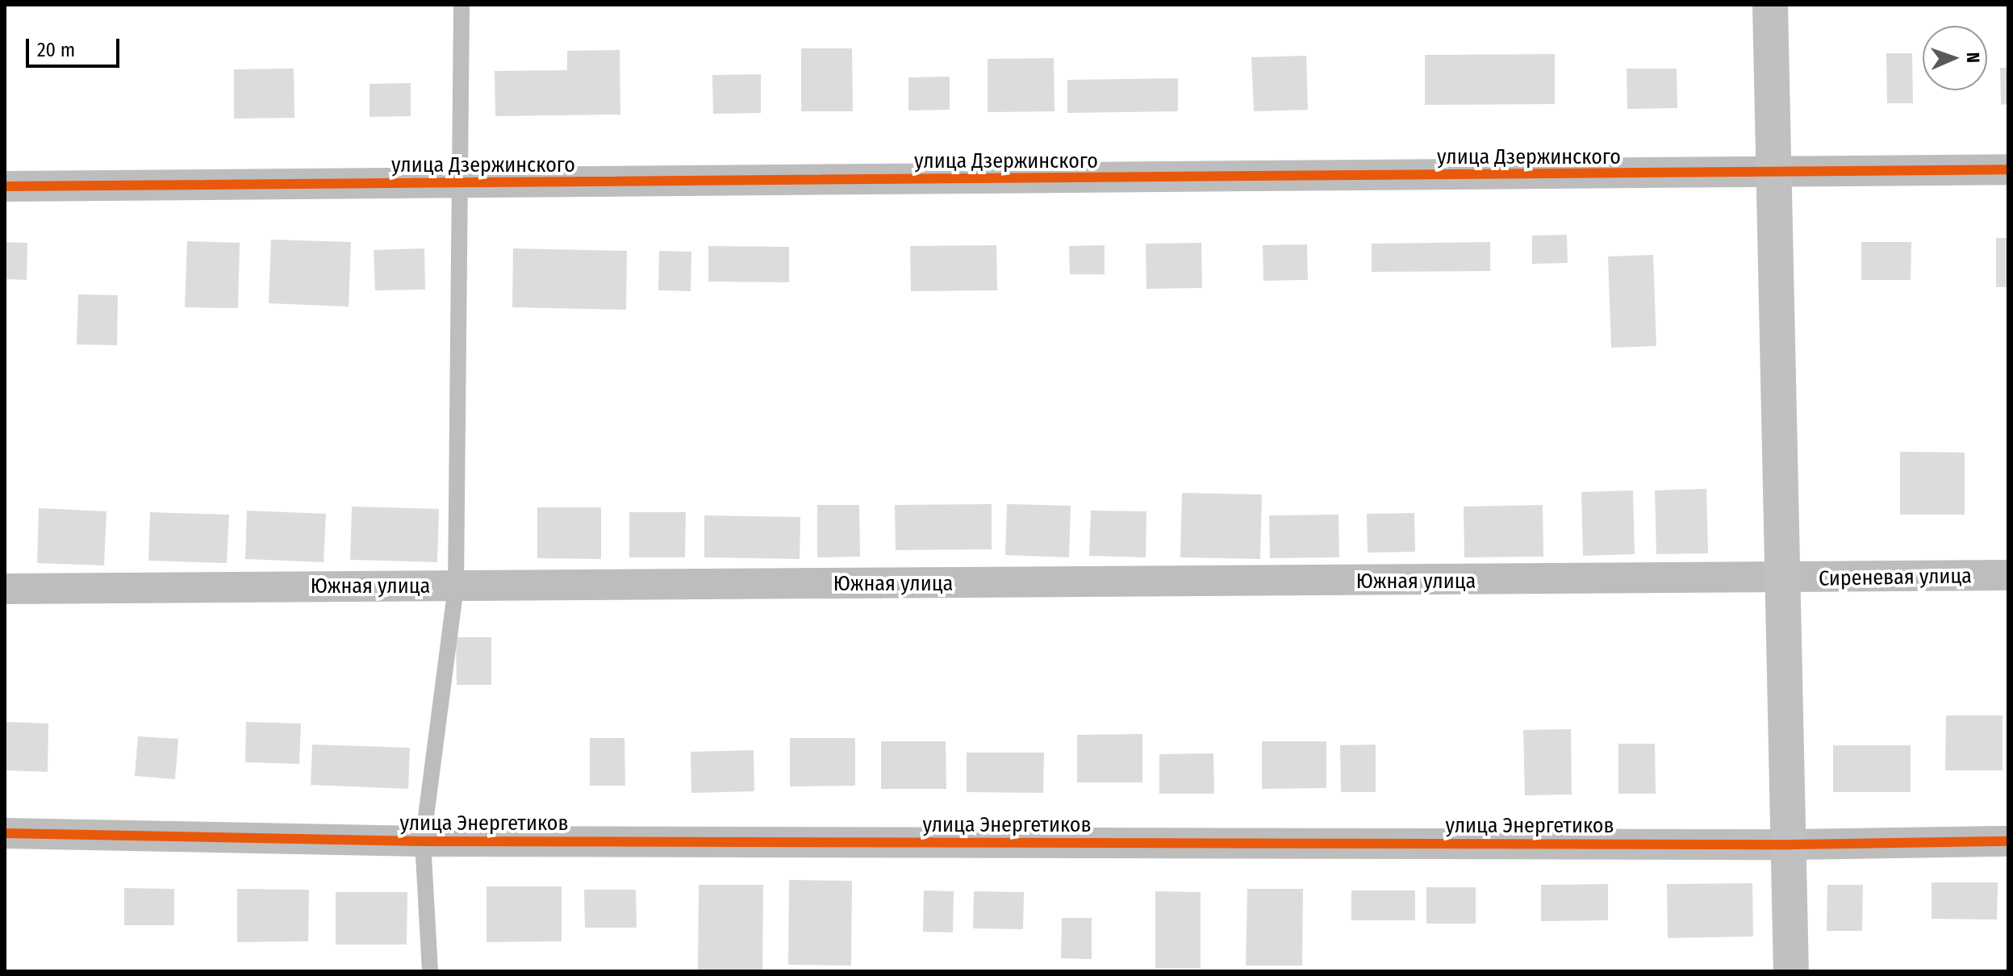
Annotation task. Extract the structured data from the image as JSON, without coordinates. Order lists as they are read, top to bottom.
{
  "streets": {
    "street": [
      "улица Дзержинского",
      "Сиреневая улица",
      "Южная улица",
      "улица Энергетиков"
    ]
  },
  "crossings": [
    ["Сиреневая улица", "Южная улица"]
  ],
  "scale_bar": "20 m",
  "north": "right"
}
